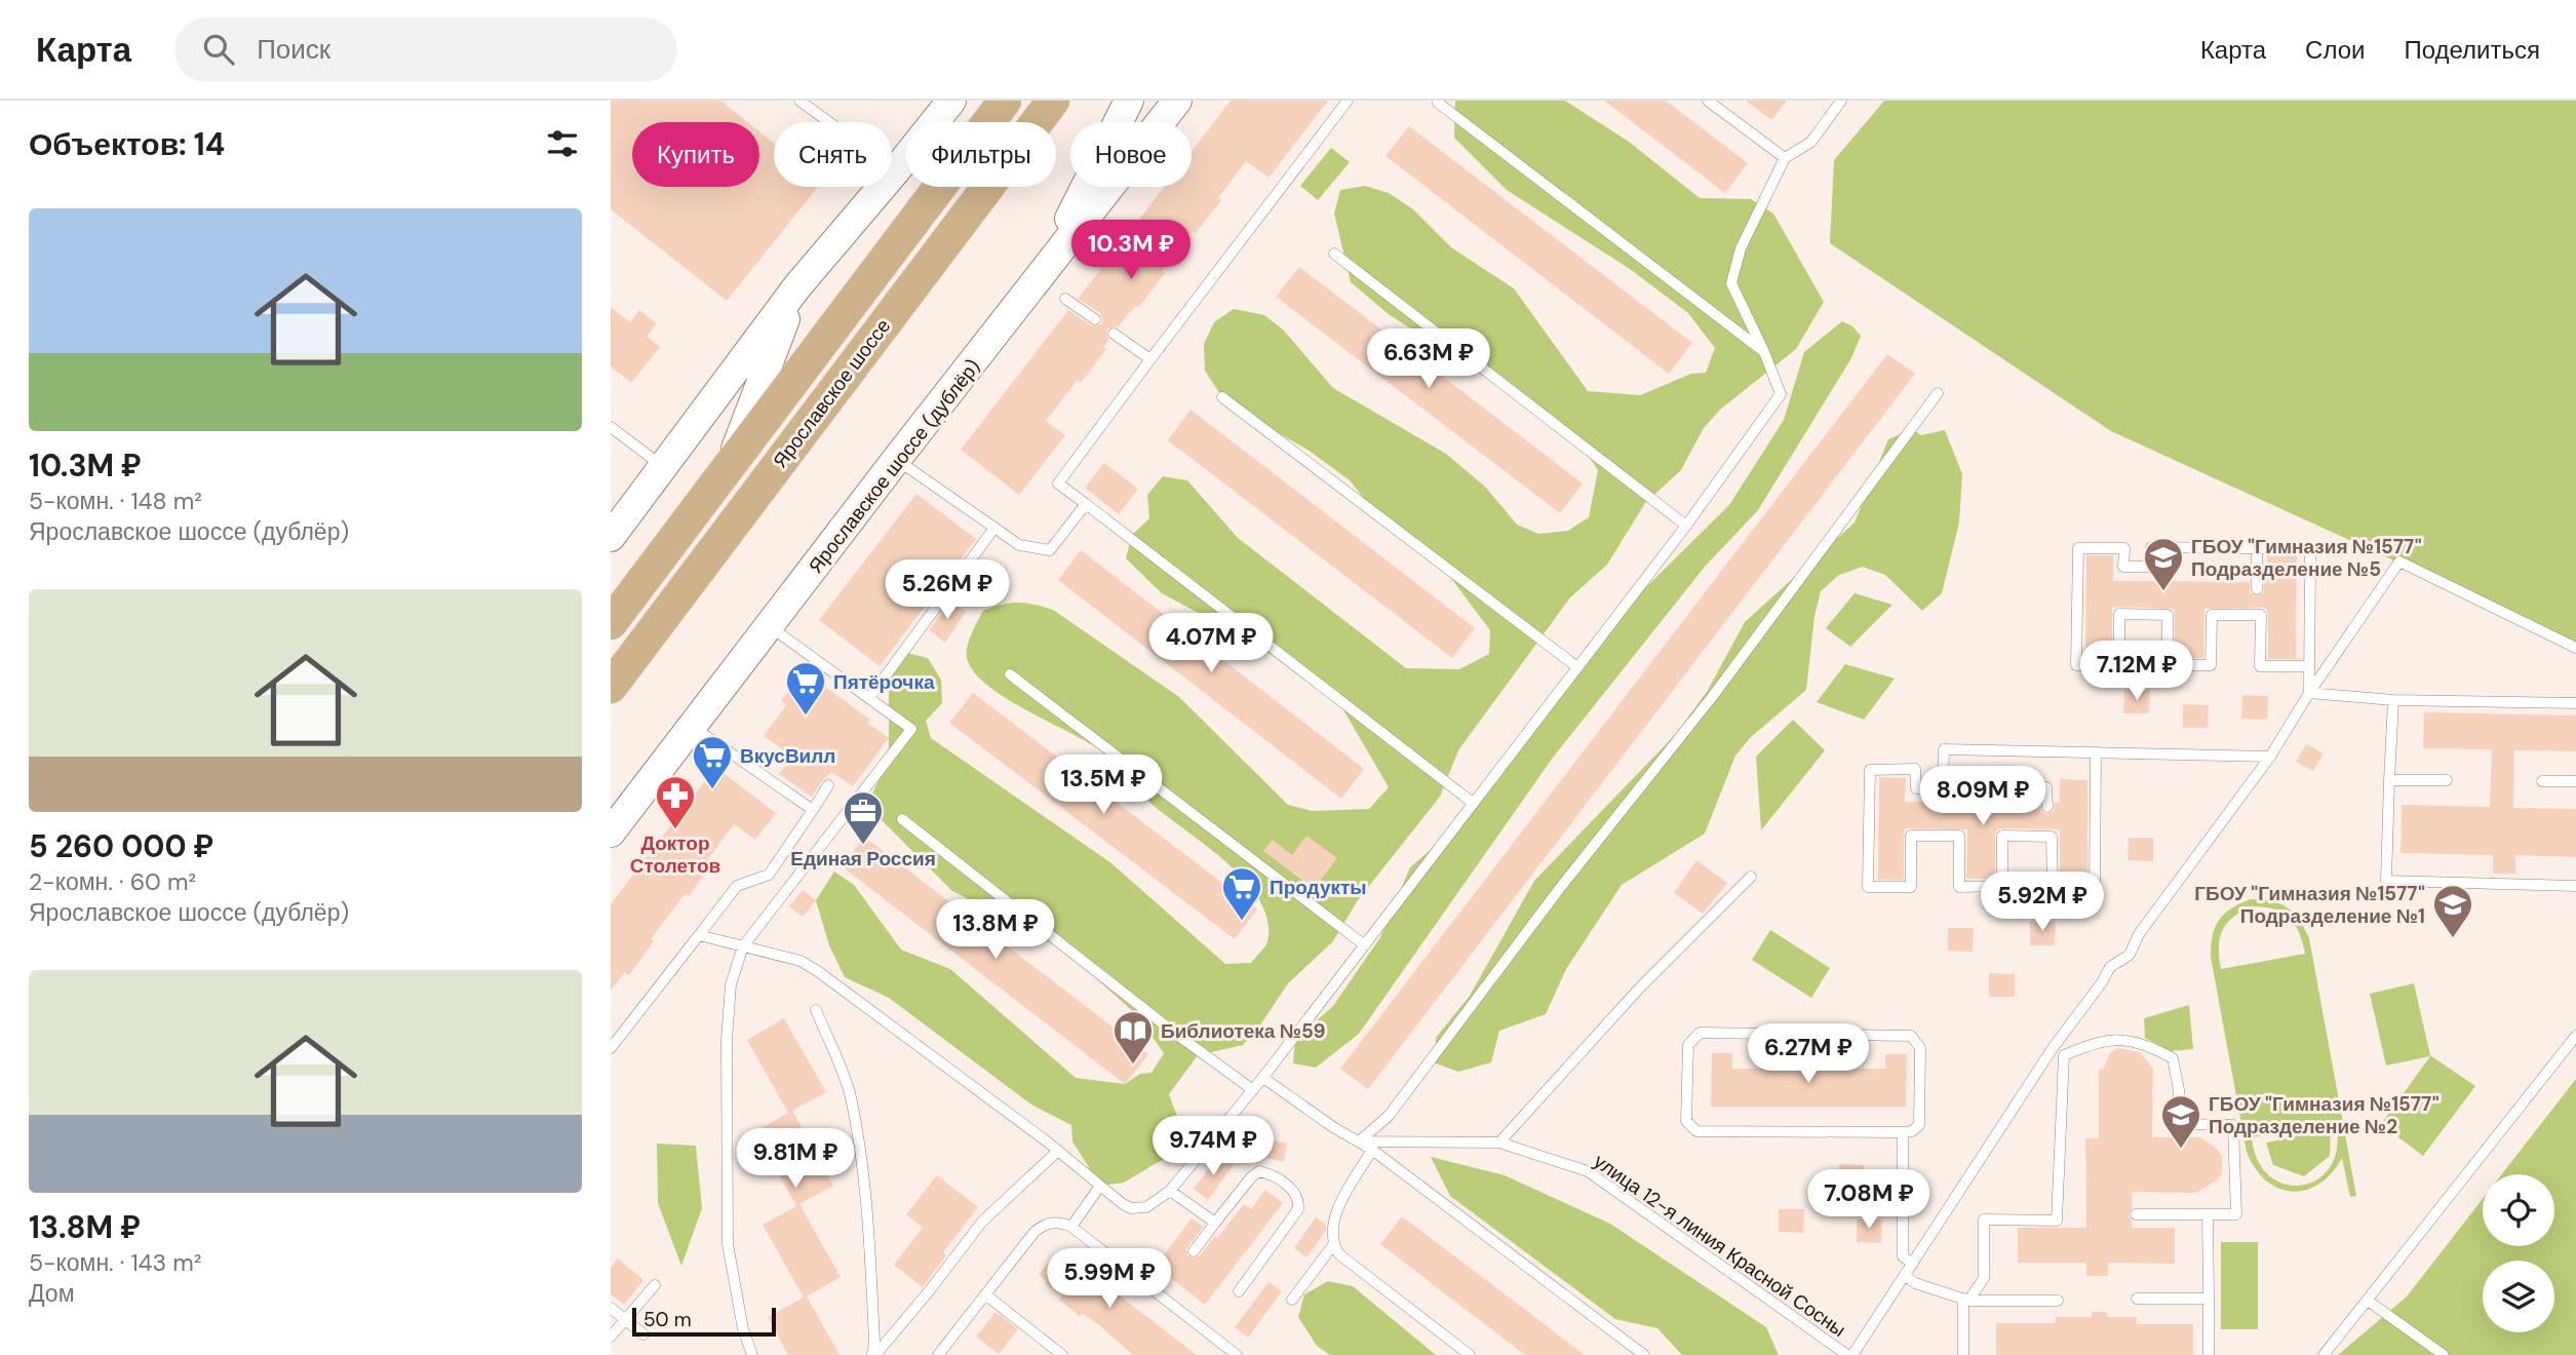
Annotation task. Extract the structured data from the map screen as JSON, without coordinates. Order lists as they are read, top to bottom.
{
  "streets": {
    "main road": ["Ярославское шоссе"],
    "street": ["Ярославское шоссе (дублёр)"],
    "lane": ["улица 12-я линия Красной Сосны"]
  },
  "places": {
    "school or university": ["ГБОУ \"Гимназия №1577\" Подразделение №5", "ГБОУ \"Гимназия №1577\" Подразделение №1", "ГБОУ \"Гимназия №1577\" Подразделение №2"],
    "supermarket": ["Пятёрочка", "ВкусВилл", "Продукты"],
    "pharmacy": ["Доктор Столетов"],
    "office": ["Единая Россия"],
    "library": ["Библиотека №59"]
  },
  "scale_bar": "50 m",
  "page": {
    "header": "Карта",
    "search": "Поиск",
    "nav": ["Карта", "Слои", "Поделиться"],
    "heading": "Объектов: 14",
    "chip": [
      "Купить",
      "Снять",
      "Фильтры",
      "Новое"
    ],
    "list": [
      {
        "name": "10.3M ₽",
        "note": "5-комн. · 148 m² · Ярославское шоссе (дублёр)"
      },
      {
        "name": "5 260 000 ₽",
        "note": "2-комн. · 60 m² · Ярославское шоссе (дублёр)"
      },
      {
        "name": "13.8M ₽",
        "note": "5-комн. · 143 m² · Дом"
      }
    ],
    "price": [
      "10.3M ₽",
      "6.63M ₽",
      "5.26M ₽",
      "4.07M ₽",
      "7.12M ₽",
      "13.5M ₽",
      "8.09M ₽",
      "5.92M ₽",
      "13.8M ₽",
      "6.27M ₽",
      "9.74M ₽",
      "9.81M ₽",
      "7.08M ₽",
      "5.99M ₽"
    ],
    "scale": "50 m"
  }
}
